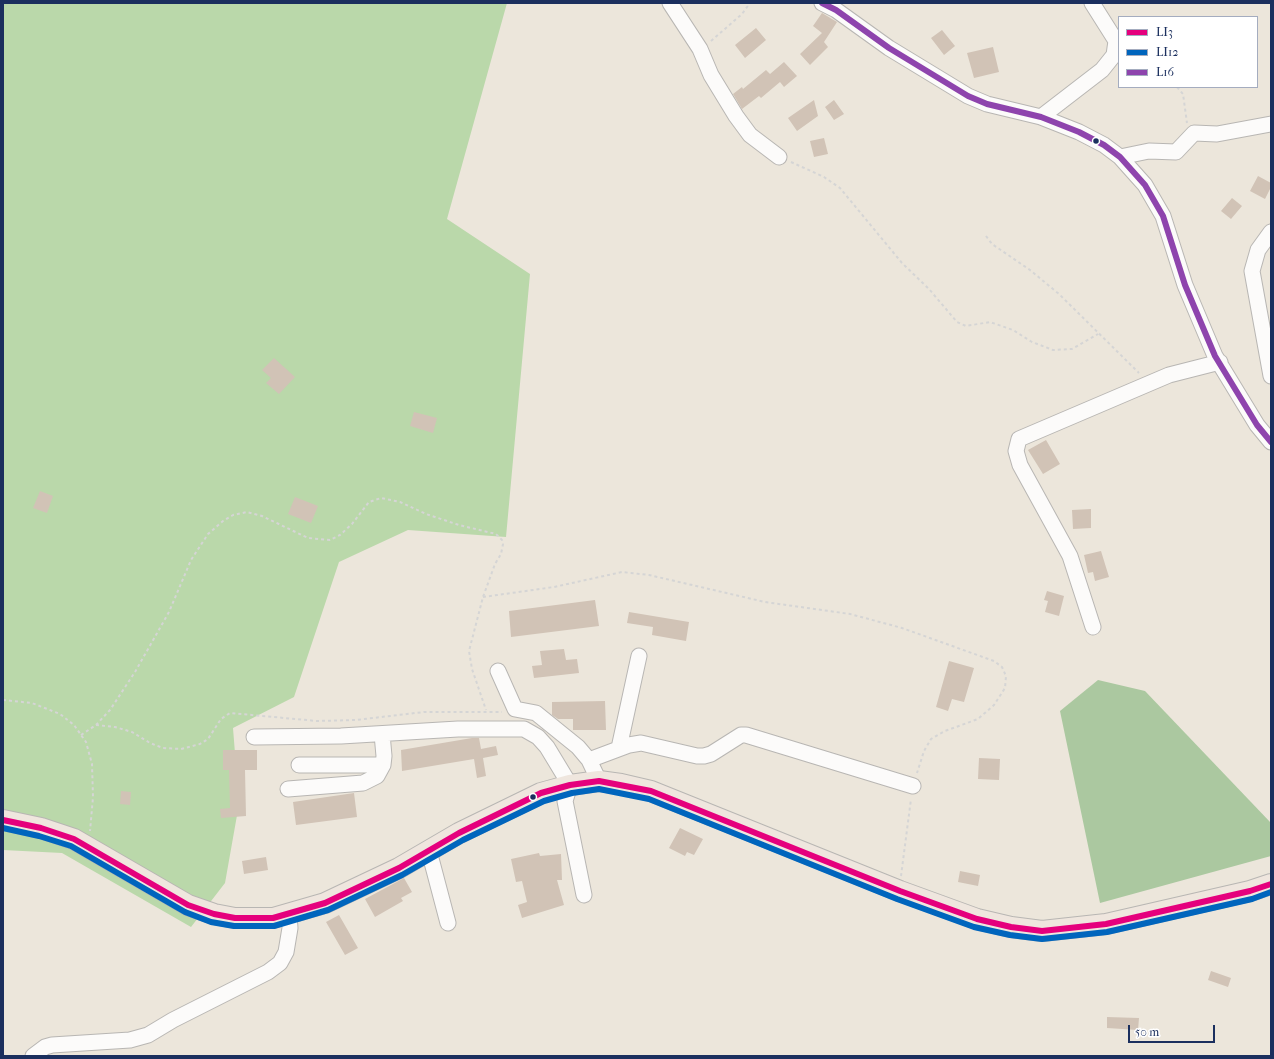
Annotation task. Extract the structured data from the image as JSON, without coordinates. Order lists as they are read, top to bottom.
{
  "lines": ["transit line L16", "transit line LI3", "transit line LI12"],
  "legend": ["LI3", "LI12", "L16"],
  "scale_bar": "50 m"
}
